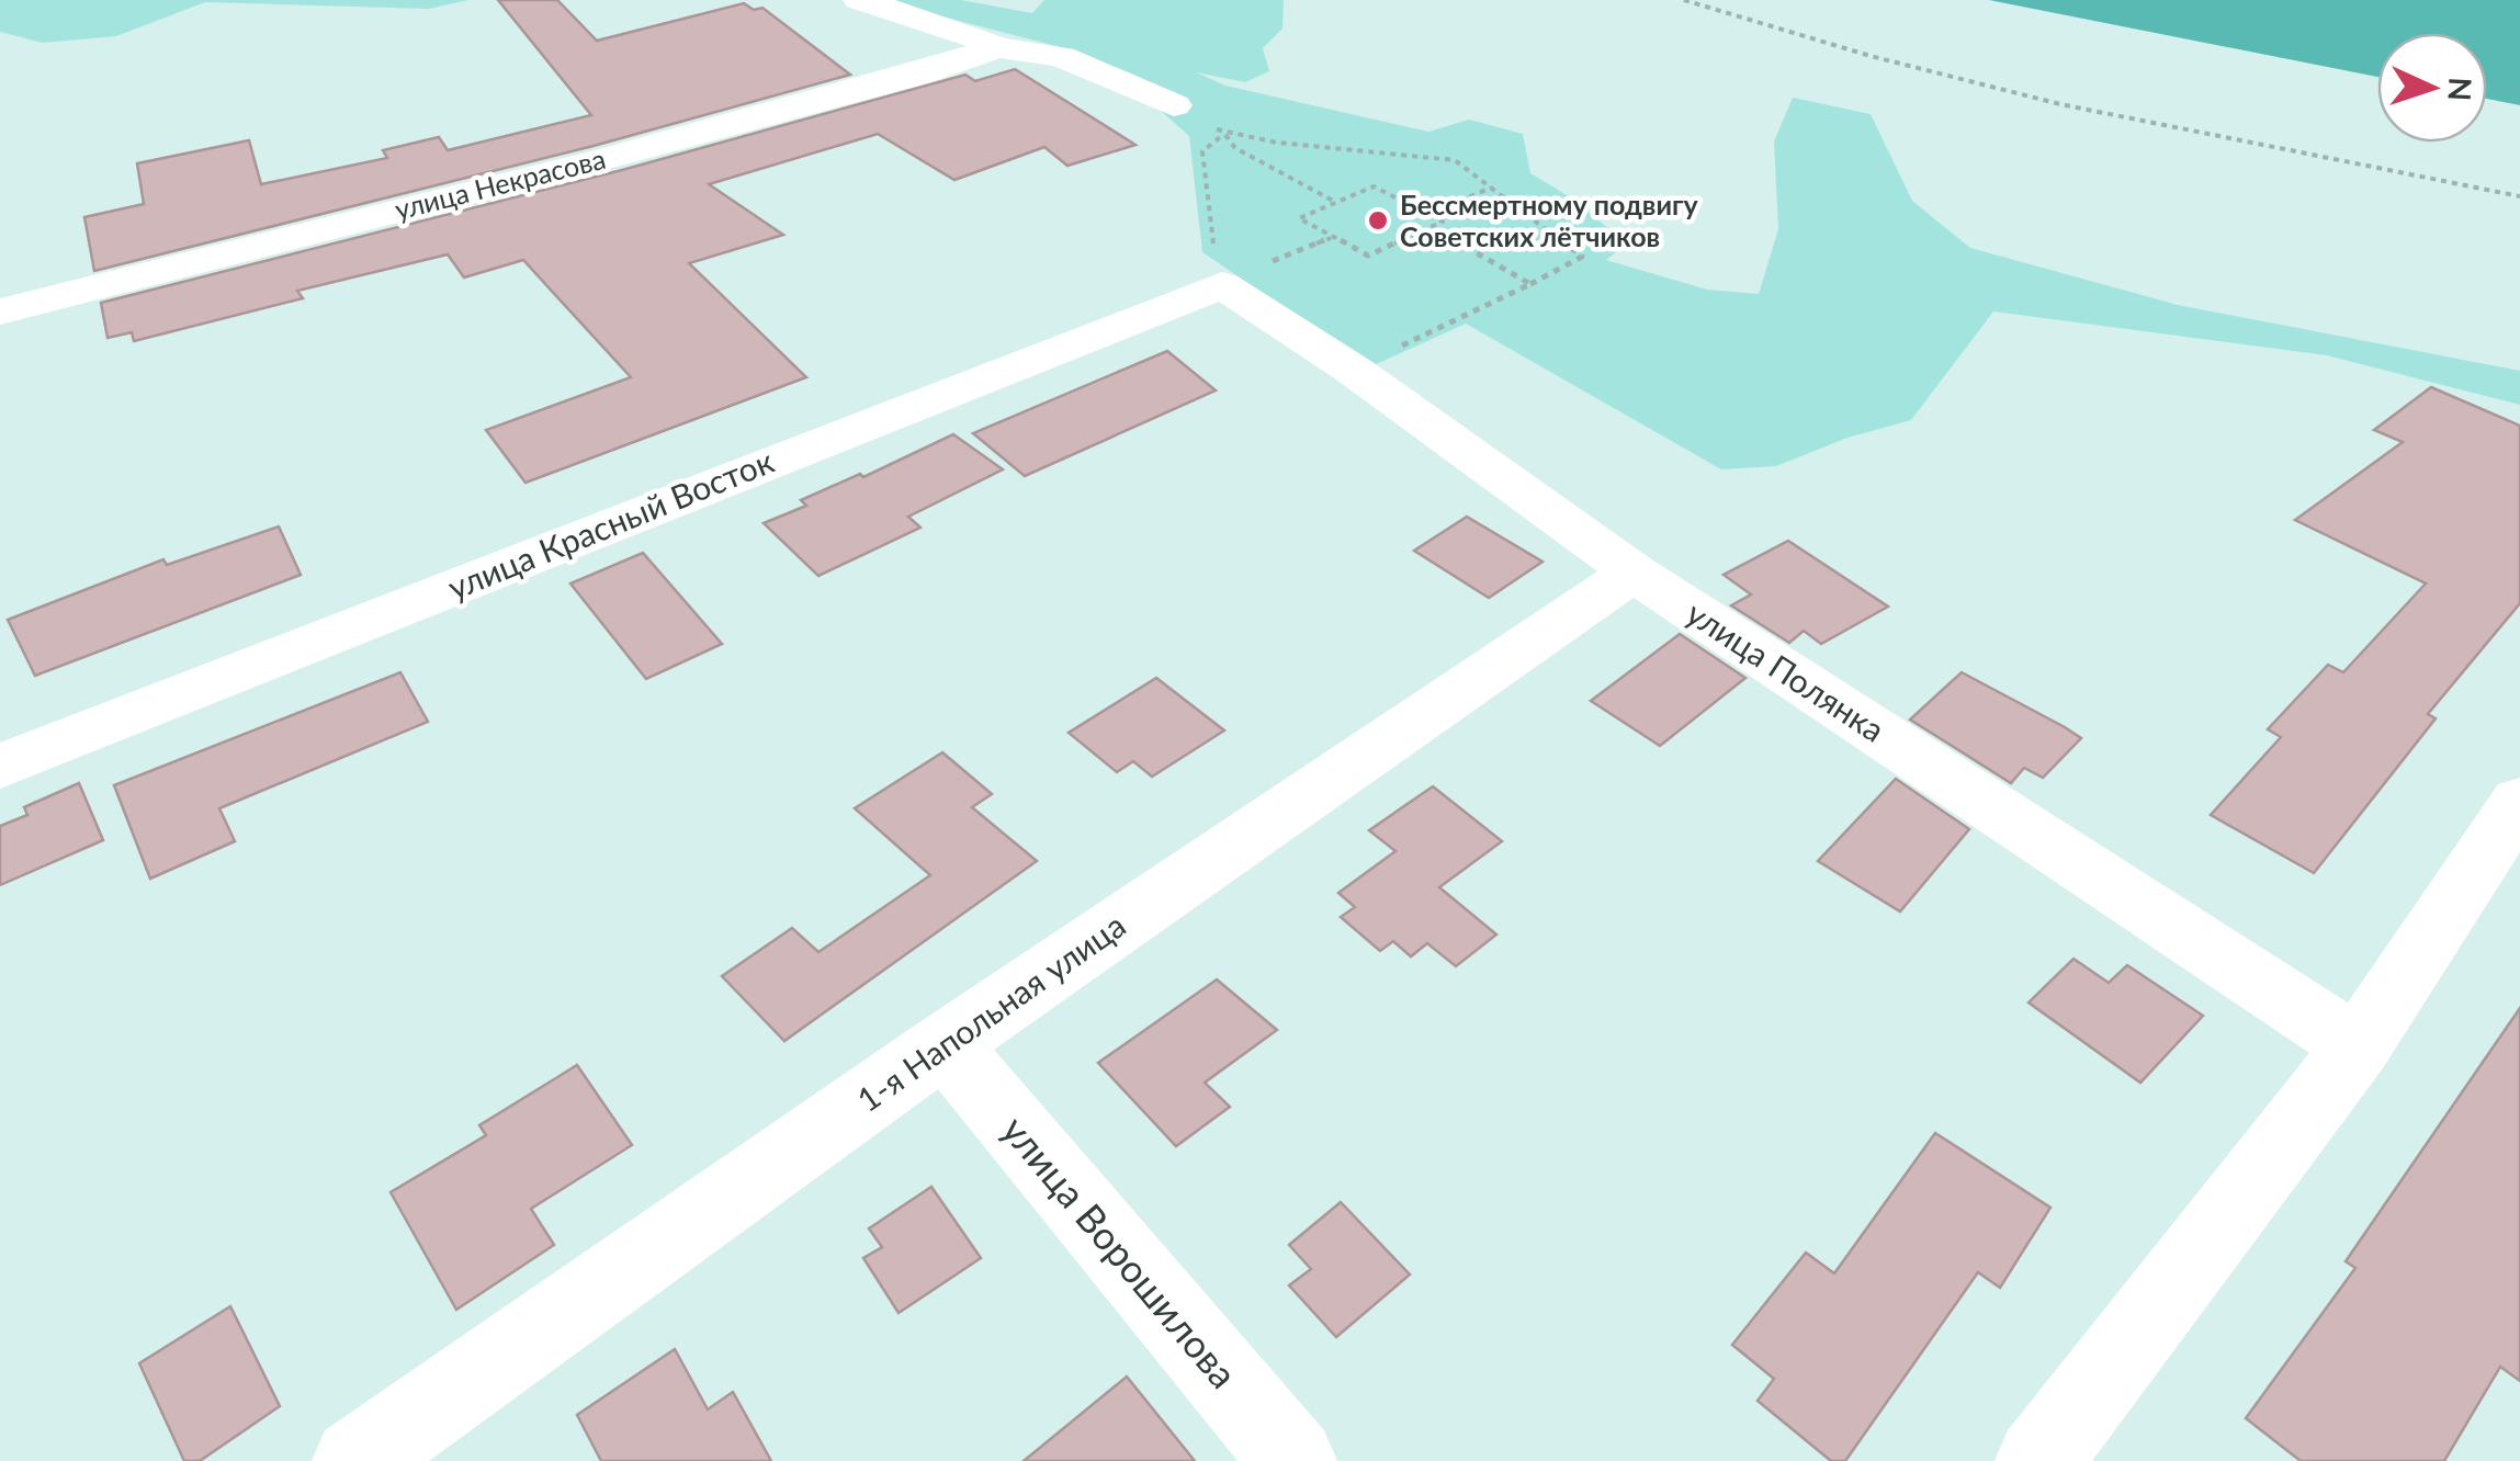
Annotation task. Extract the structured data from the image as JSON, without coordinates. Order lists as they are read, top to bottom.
{
  "streets": {
    "street": [
      "улица Некрасова",
      "улица Красный Восток",
      "улица Полянка",
      "1-я Напольная улица",
      "улица Ворошилова"
    ]
  },
  "crossings": [
    ["улица Красный Восток", "улица Полянка"],
    ["улица Полянка", "1-я Напольная улица"],
    ["1-я Напольная улица", "улица Ворошилова"]
  ],
  "places": ["Бессмертному подвигу Советских лётчиков"],
  "north": "right"
}
